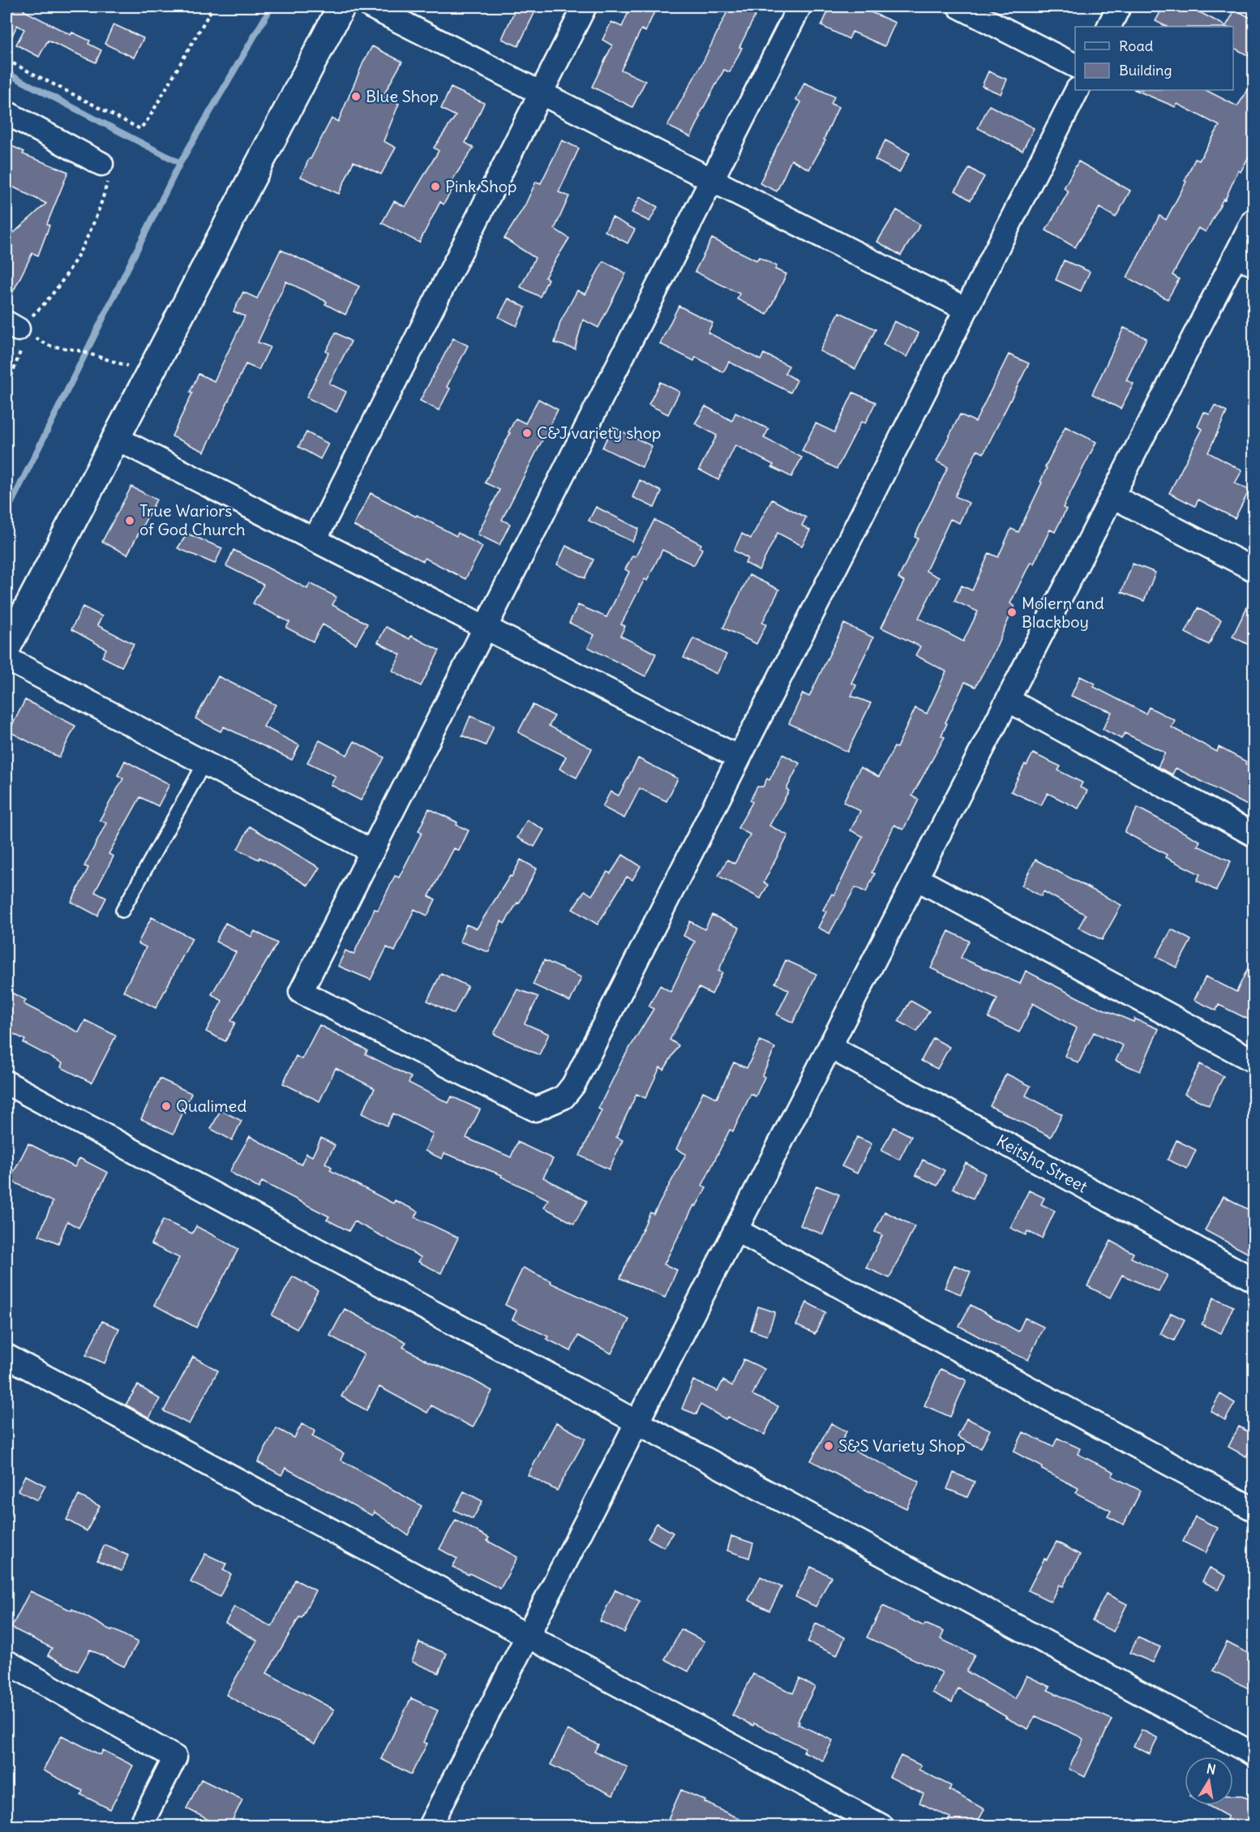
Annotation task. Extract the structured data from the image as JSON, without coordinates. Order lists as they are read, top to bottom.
{
  "streets": {
    "street": ["Keitsha Street"]
  },
  "places": [
    "Blue Shop",
    "Pink Shop",
    "C&J variety shop",
    "True Wariors of God Church",
    "Molern and Blackboy",
    "Qualimed",
    "S&S Variety Shop"
  ],
  "legend": ["Road", "Building"],
  "north": "top"
}
